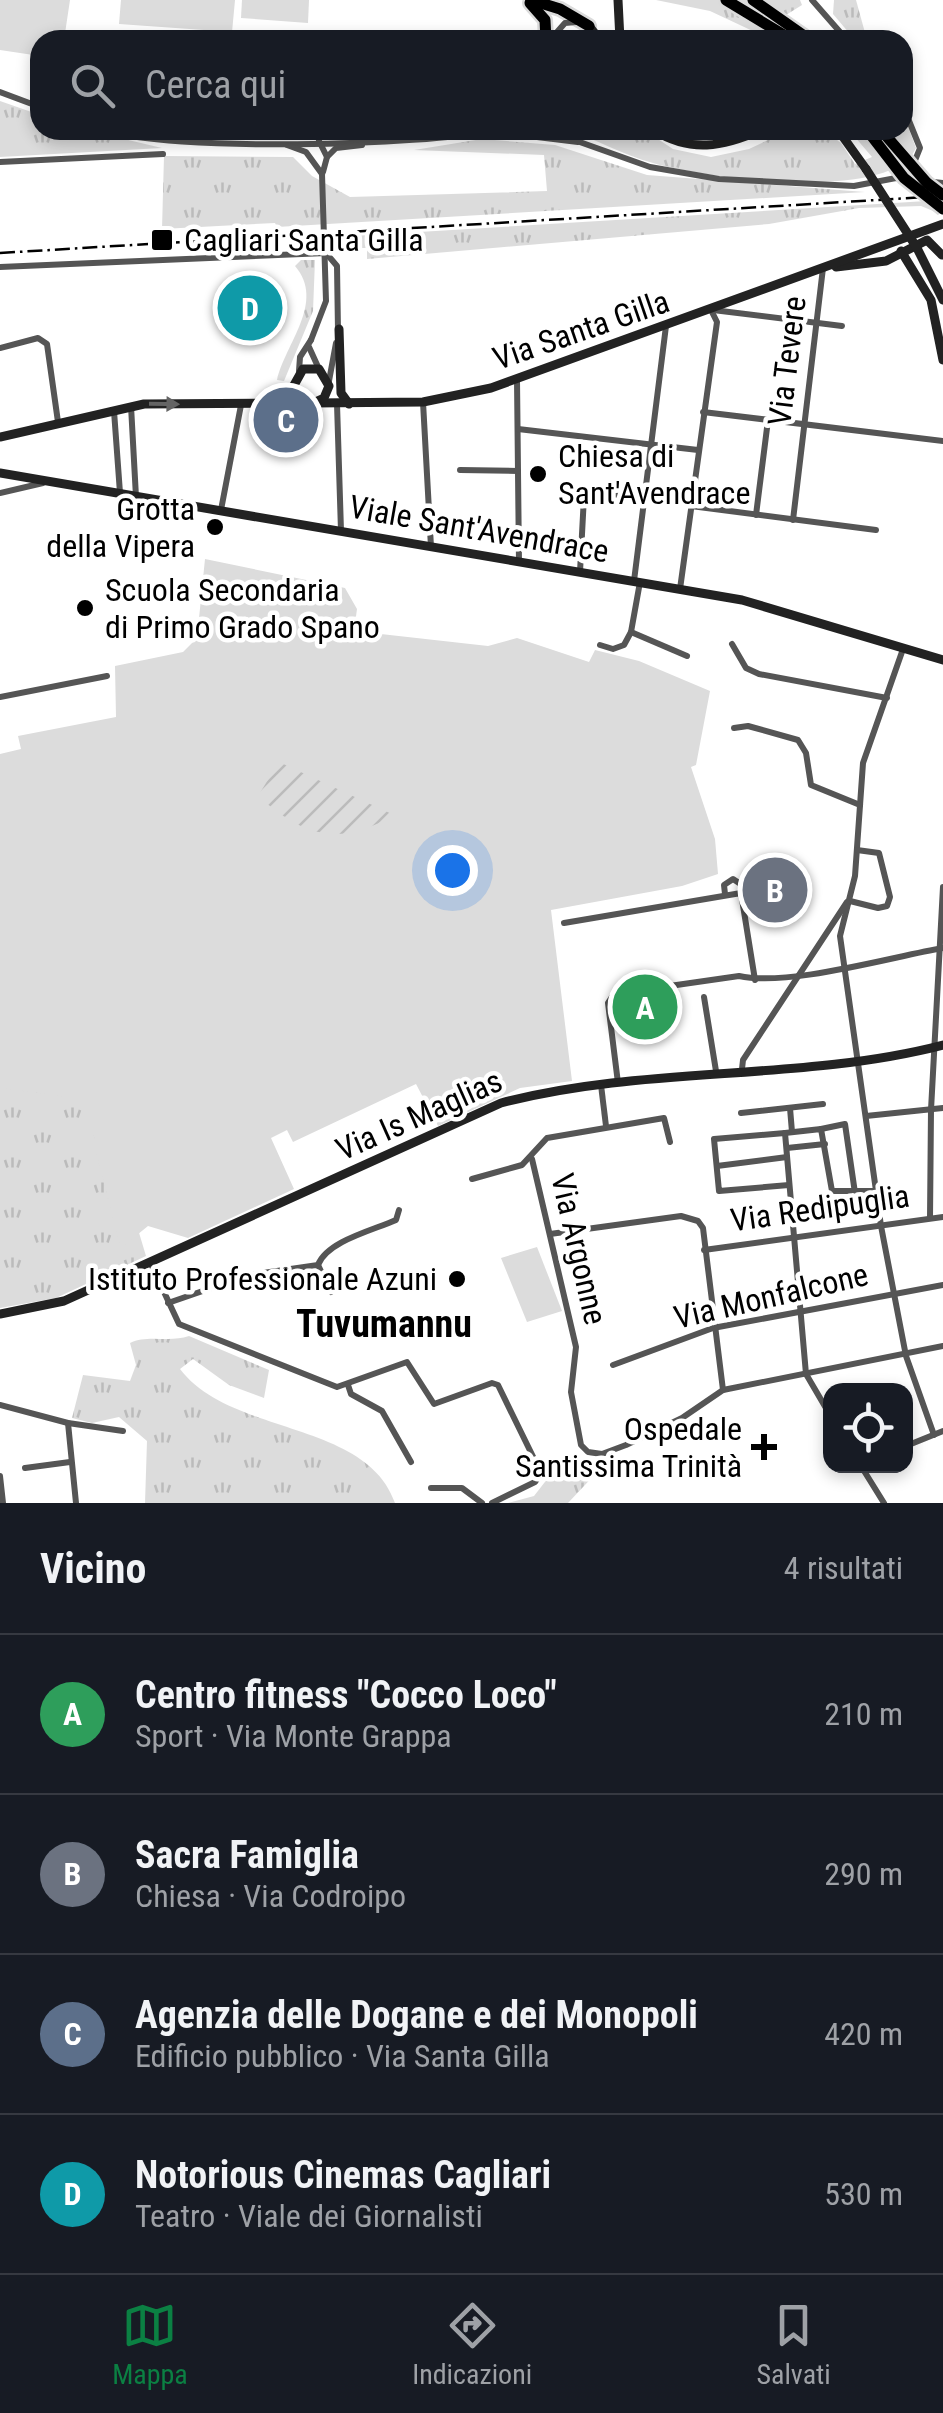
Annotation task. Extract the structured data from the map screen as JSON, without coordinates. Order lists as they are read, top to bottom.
{
  "streets": {
    "street": [
      "Via Santa Gilla",
      "Via Tevere",
      "Viale Sant'Avendrace",
      "Via Is Maglias",
      "Via Redipuglia",
      "Via Argonne",
      "Via Monfalcone"
    ]
  },
  "crossings": [
    ["Via Santa Gilla", "Via Tevere"]
  ],
  "districts": ["Tuvumannu"],
  "places": {
    "transit": ["Cagliari Santa Gilla"],
    "other": [
      "Chiesa di Sant'Avendrace",
      "Grotta della Vipera",
      "Scuola Secondaria di Primo Grado Spano",
      "Istituto Professionale Azuni"
    ],
    "health": ["Ospedale Santissima Trinità"]
  },
  "page": {
    "search": "Cerca qui",
    "pins": [
      "D",
      "C",
      "B",
      "A"
    ],
    "heading": ["Vicino", "4 risultati"],
    "list": [
      {
        "mark": "A",
        "name": "Centro fitness \"Cocco Loco\"",
        "note": "Sport · Via Monte Grappa",
        "value": "210 m"
      },
      {
        "mark": "B",
        "name": "Sacra Famiglia",
        "note": "Chiesa · Via Codroipo",
        "value": "290 m"
      },
      {
        "mark": "C",
        "name": "Agenzia delle Dogane e dei Monopoli",
        "note": "Edificio pubblico · Via Santa Gilla",
        "value": "420 m"
      },
      {
        "mark": "D",
        "name": "Notorious Cinemas Cagliari",
        "note": "Teatro · Viale dei Giornalisti",
        "value": "530 m"
      }
    ],
    "nav": ["Mappa", "Indicazioni", "Salvati"]
  }
}
